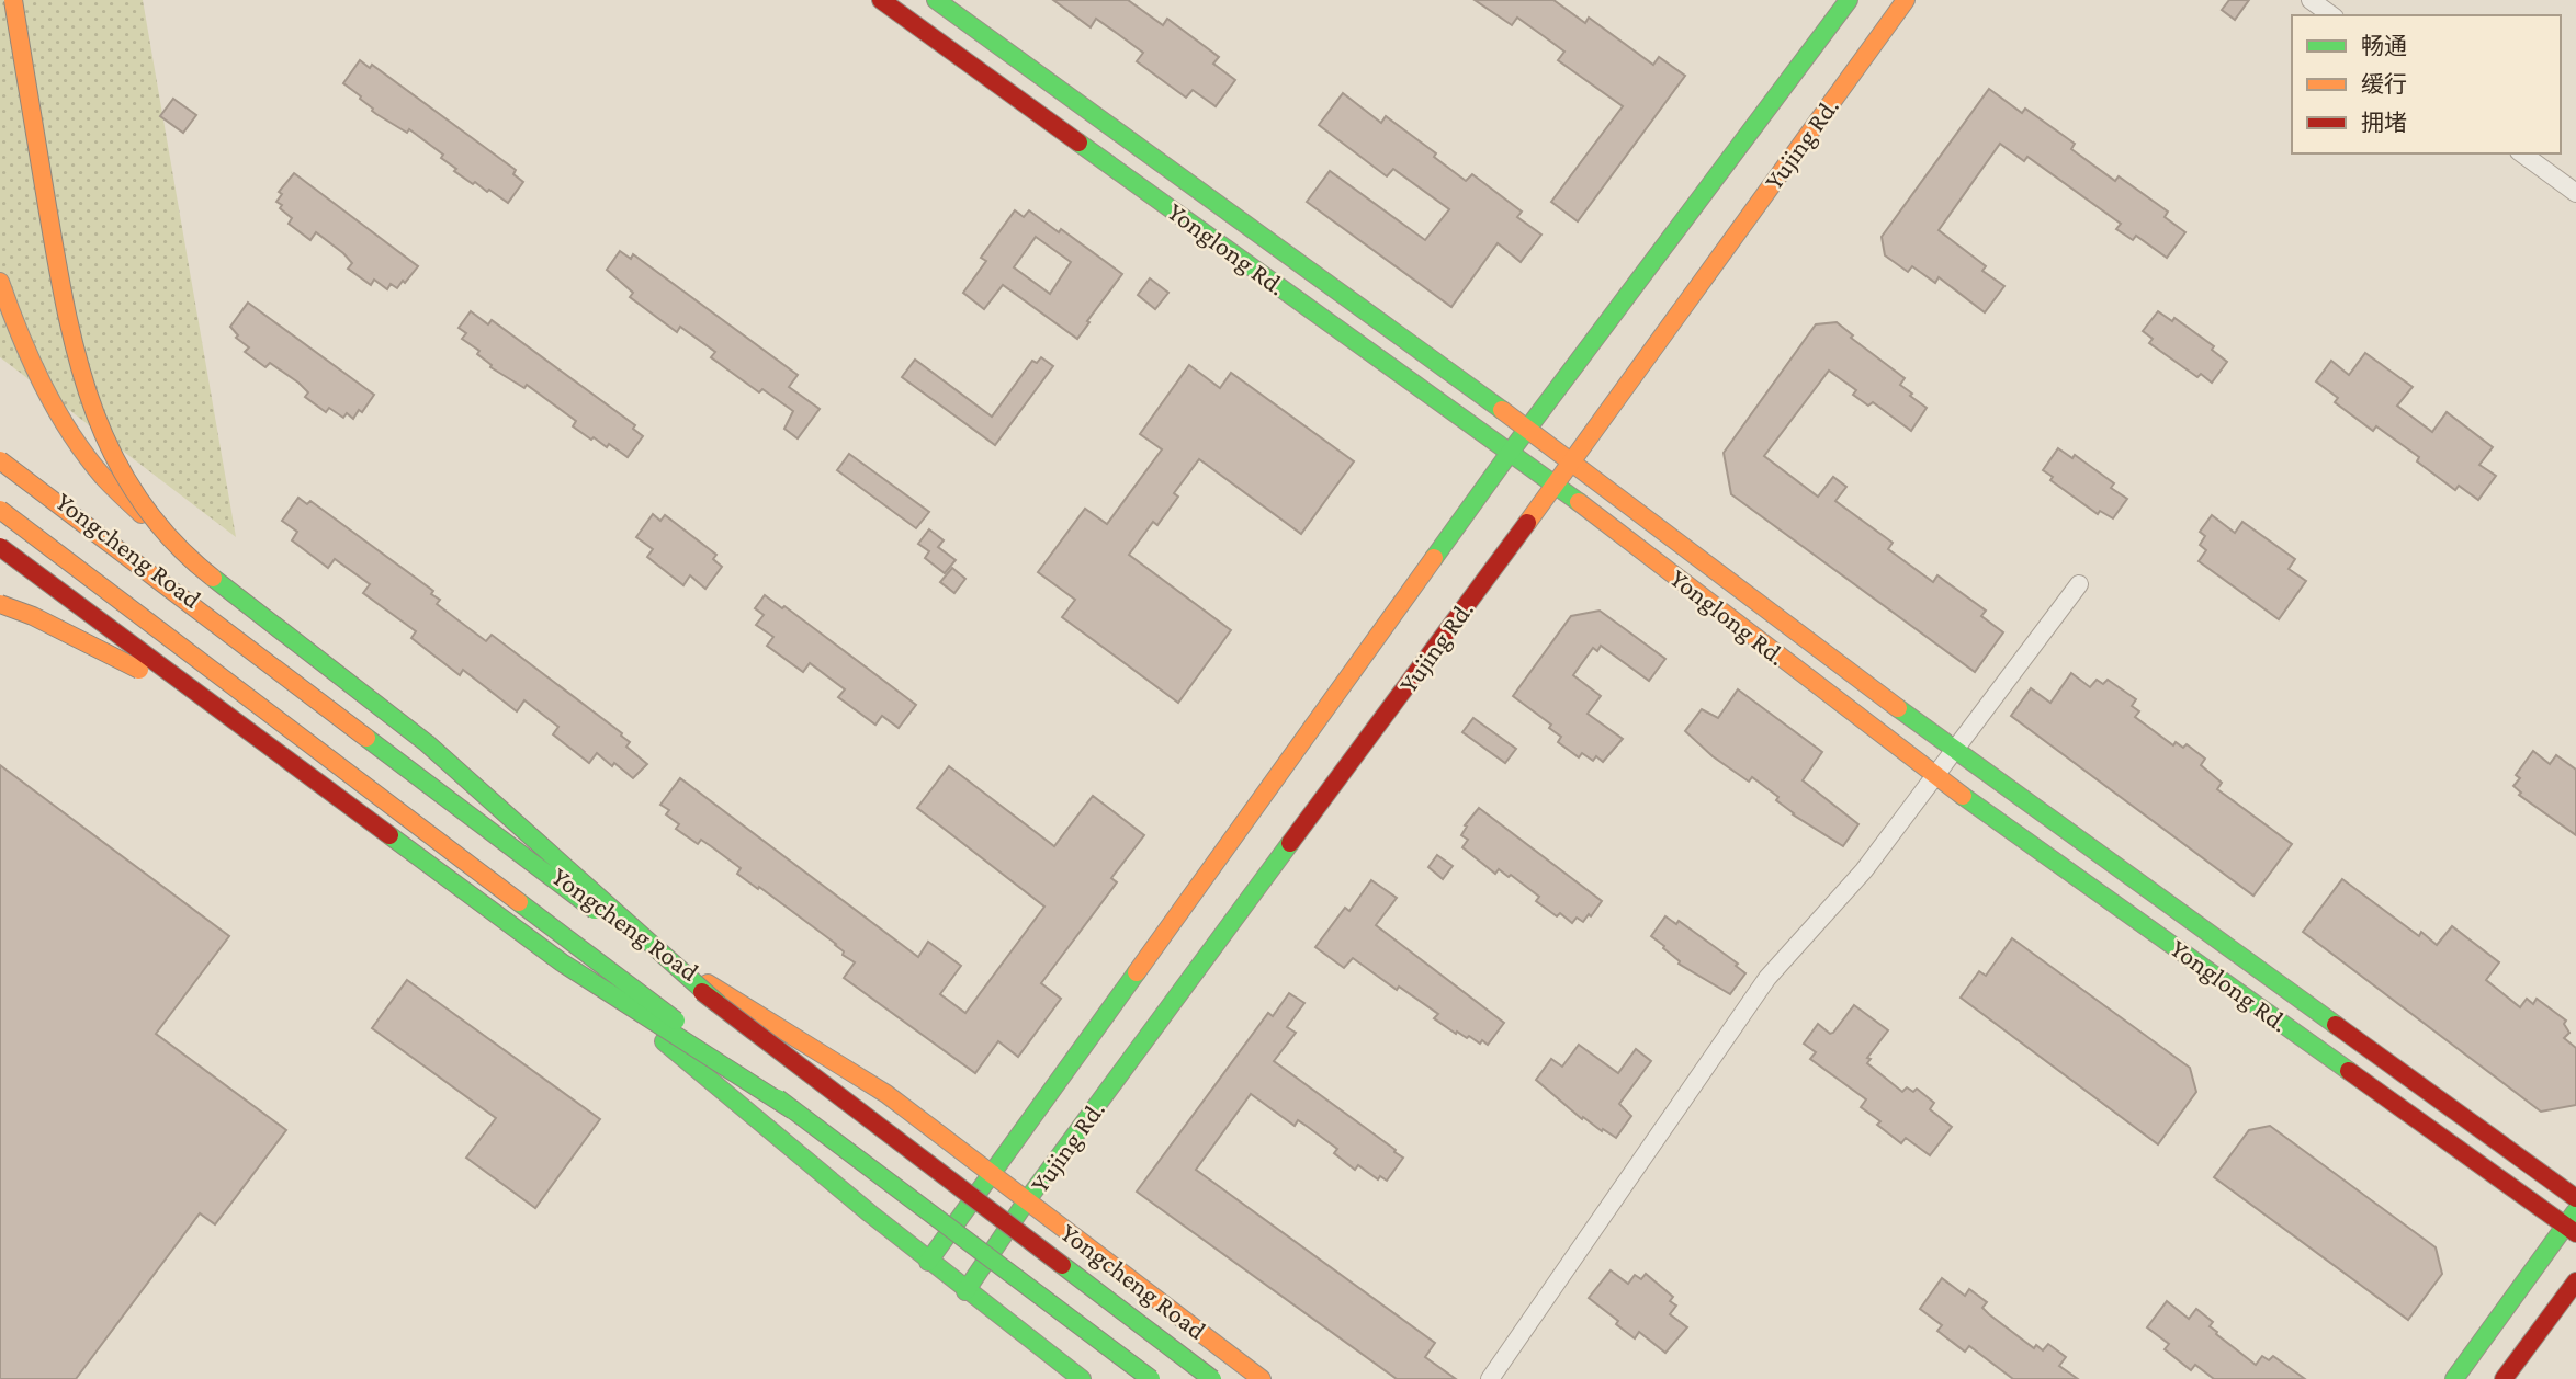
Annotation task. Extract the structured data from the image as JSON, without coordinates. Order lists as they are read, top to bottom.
{
  "streets": {
    "main road": ["Yujing Rd.", "Yonglong Rd.", "Yongcheng Road"]
  },
  "crossings": [
    ["Yujing Rd.", "Yonglong Rd."],
    ["Yujing Rd.", "Yongcheng Road"]
  ],
  "legend": ["畅通", "缓行", "拥堵"]
}
